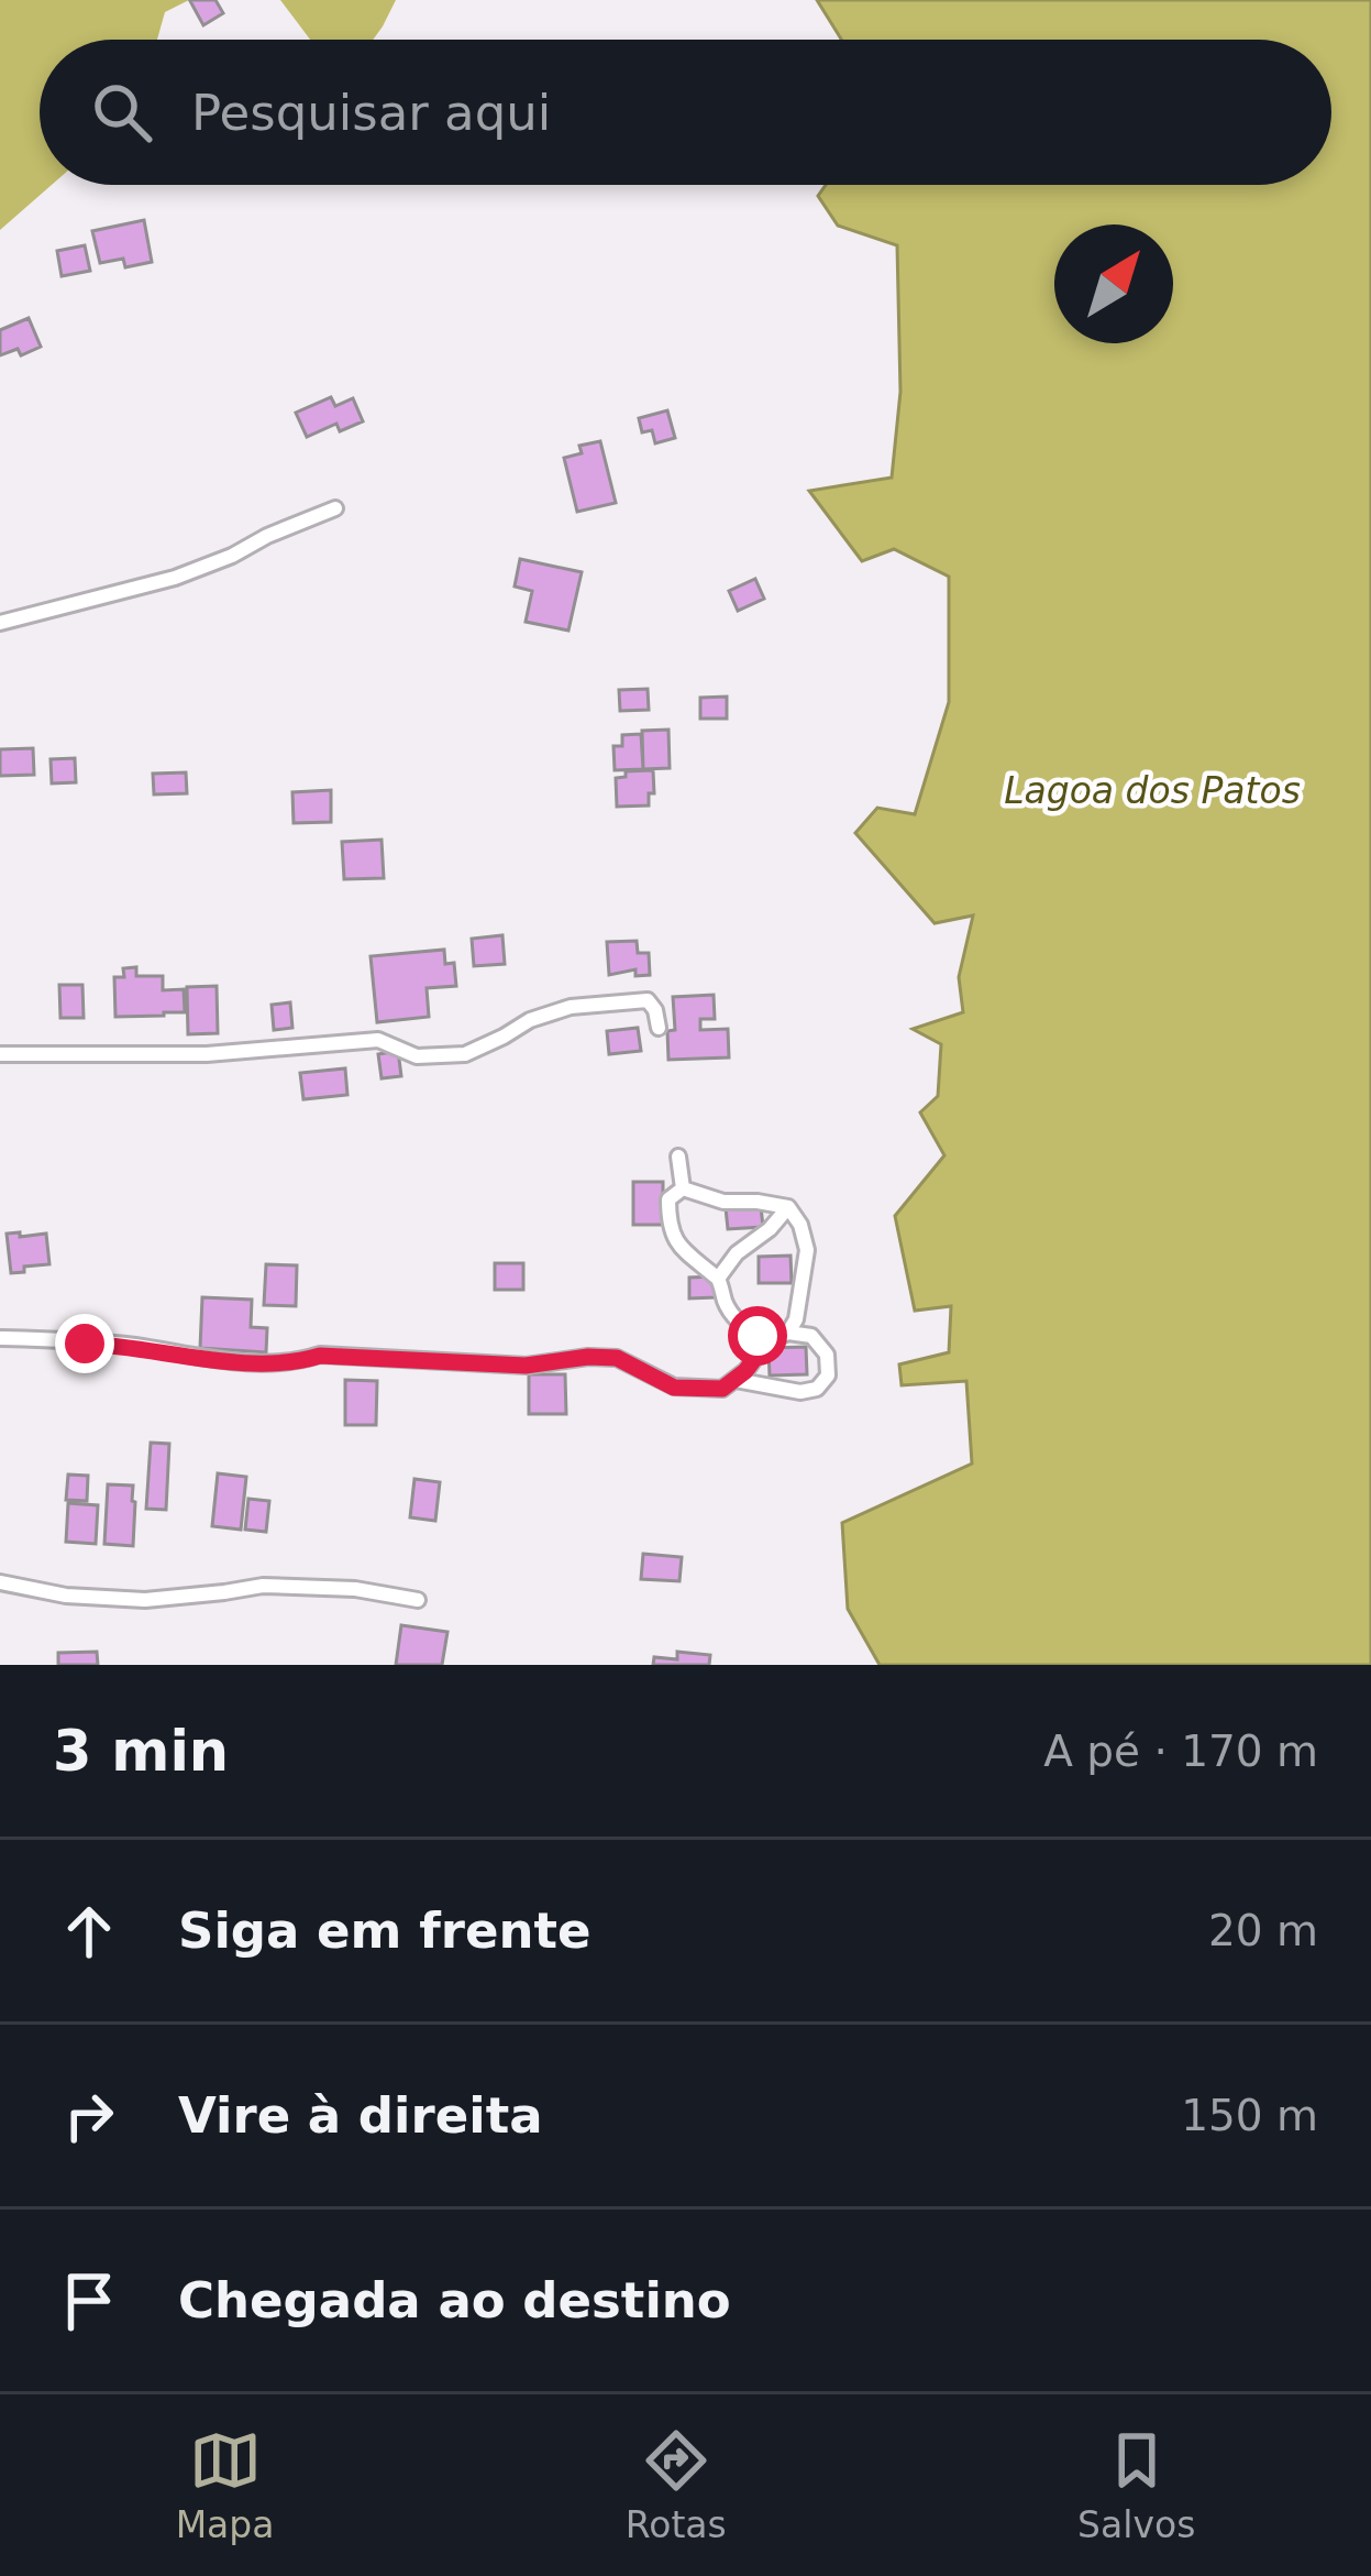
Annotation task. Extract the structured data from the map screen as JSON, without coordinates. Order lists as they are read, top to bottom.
{
  "water": ["Lagoa dos Patos"],
  "north": "top right",
  "page": {
    "search": "Pesquisar aqui",
    "heading": ["3 min", "A pé · 170 m"],
    "list": [
      ["Siga em frente", "20 m"],
      ["Vire à direita", "150 m"],
      "Chegada ao destino"
    ],
    "nav": ["Mapa", "Rotas", "Salvos"]
  }
}
